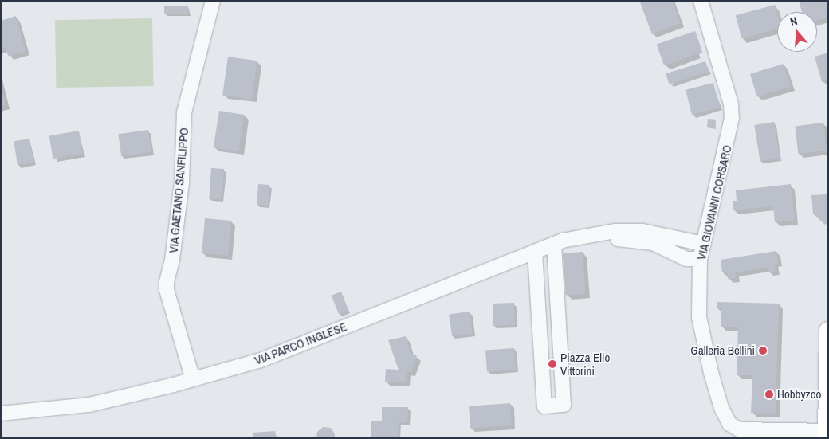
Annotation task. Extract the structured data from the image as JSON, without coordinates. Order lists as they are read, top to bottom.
{
  "streets": {
    "street": ["VIA GAETANO SANFILIPPO", "VIA GIOVANNI CORSARO", "VIA PARCO INGLESE"]
  },
  "crossings": [
    ["VIA GAETANO SANFILIPPO", "VIA PARCO INGLESE"],
    ["VIA GIOVANNI CORSARO", "VIA PARCO INGLESE"]
  ],
  "places": ["Galleria Bellini", "Piazza Elio Vittorini", "Hobbyzoo"],
  "north": "top"
}
